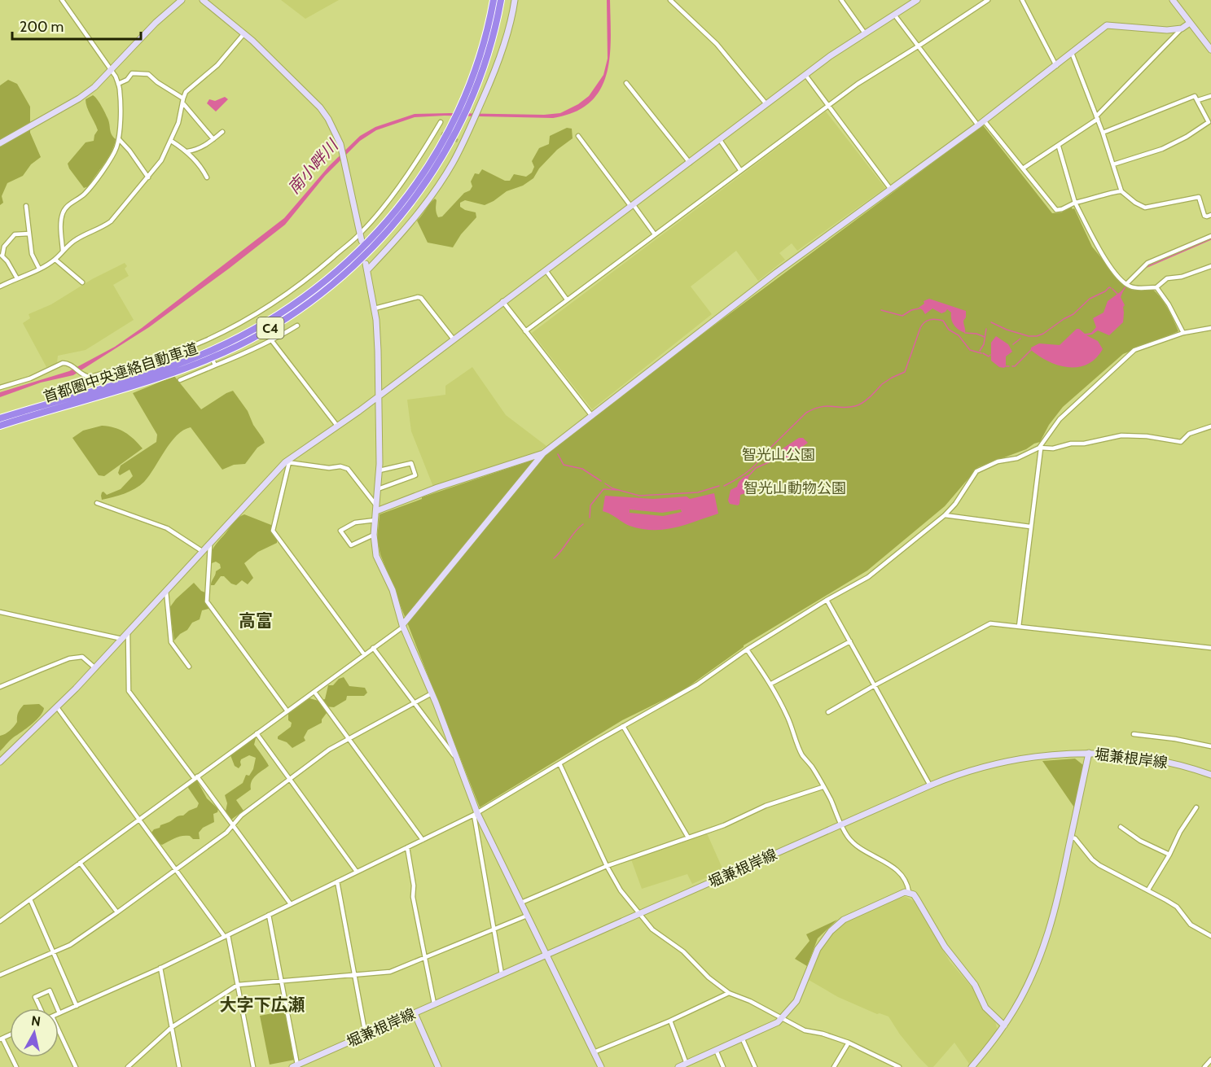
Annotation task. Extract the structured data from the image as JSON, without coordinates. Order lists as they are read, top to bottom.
{
  "streets": {
    "highway": ["C4", "首都圏中央連絡自動車道"],
    "street": ["堀兼根岸線"]
  },
  "districts": ["高富", "大字下広瀬"],
  "water": ["南小畔川"],
  "parks": ["智光山公園", "智光山動物公園"],
  "scale_bar": "200 m",
  "north": "top"
}
